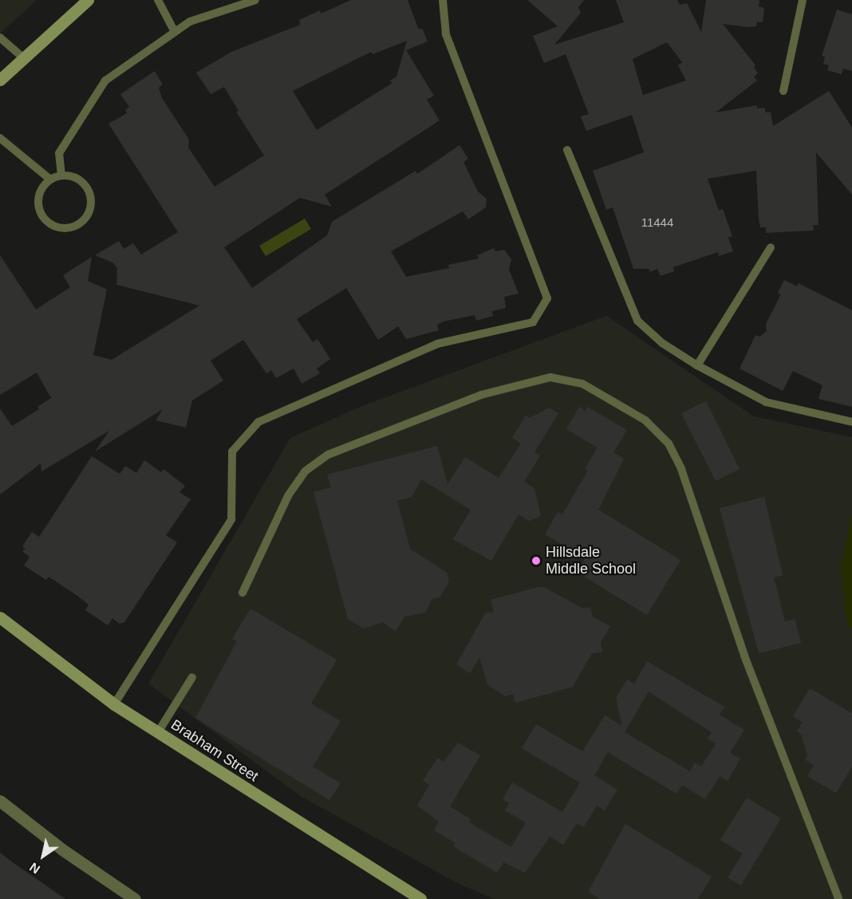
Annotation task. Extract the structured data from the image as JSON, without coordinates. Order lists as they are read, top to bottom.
{
  "streets": {
    "main road": ["Brabham Street"]
  },
  "places": ["Hillsdale Middle School"],
  "house_numbers": ["11444"],
  "north": "bottom left"
}
